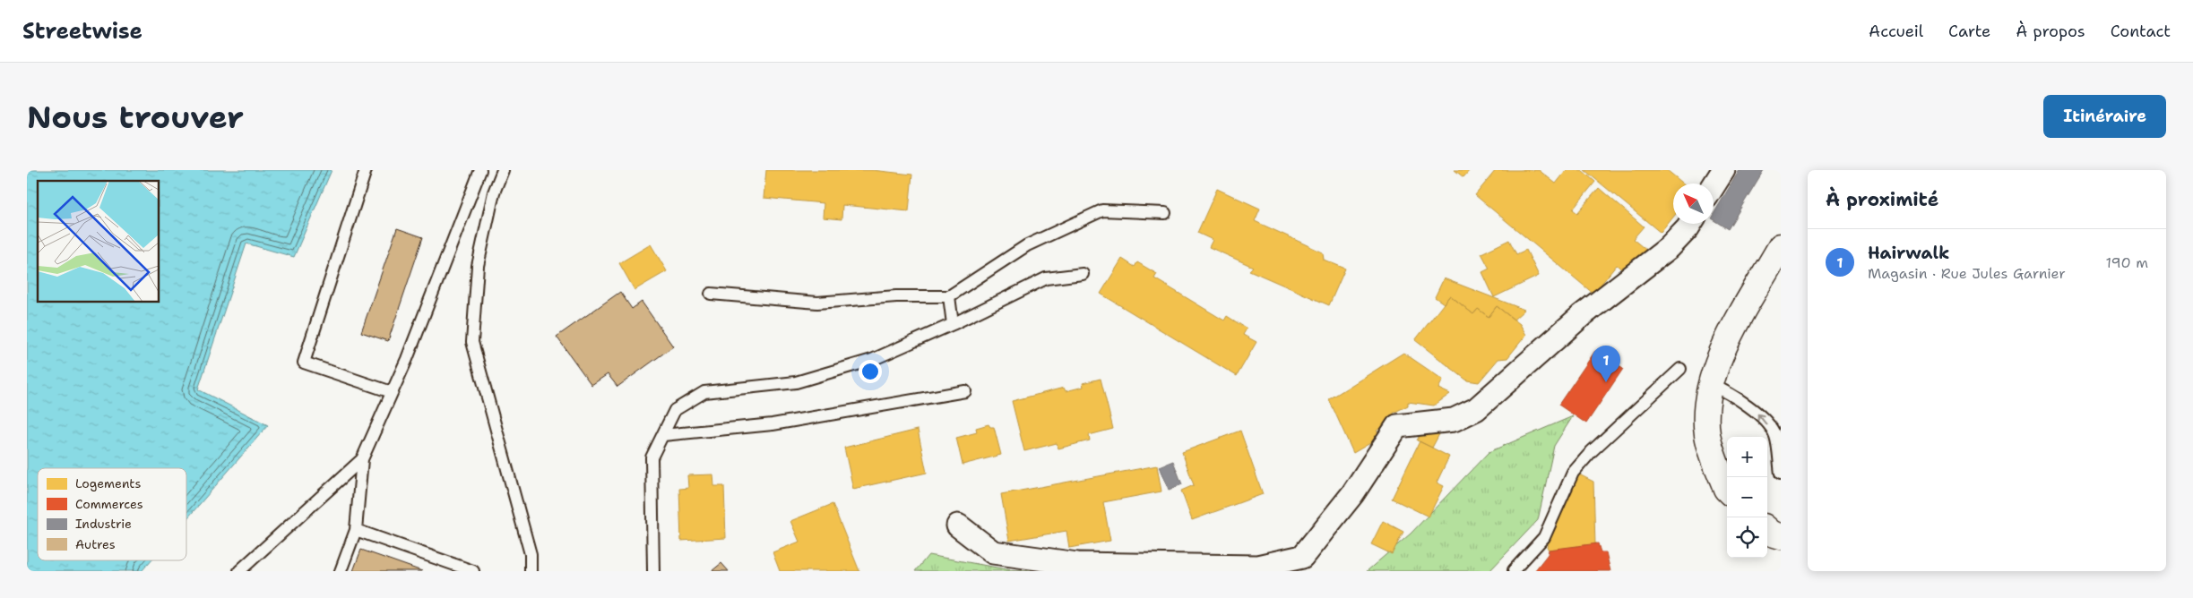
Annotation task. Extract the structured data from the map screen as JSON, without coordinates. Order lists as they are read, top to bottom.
{
  "legend": [
    "Logements",
    "Commerces",
    "Industrie",
    "Autres"
  ],
  "north": "top left",
  "page": {
    "header": "Streetwise",
    "nav": [
      "Accueil",
      "Carte",
      "À propos",
      "Contact"
    ],
    "buttons": "Itinéraire",
    "title": "Nous trouver",
    "heading": "À proximité",
    "list": [
      {
        "mark": "1",
        "name": "Hairwalk",
        "note": "Magasin · Rue Jules Garnier",
        "value": "190 m"
      }
    ],
    "pins": "1",
    "map_buttons": ["+", "−"]
  }
}
